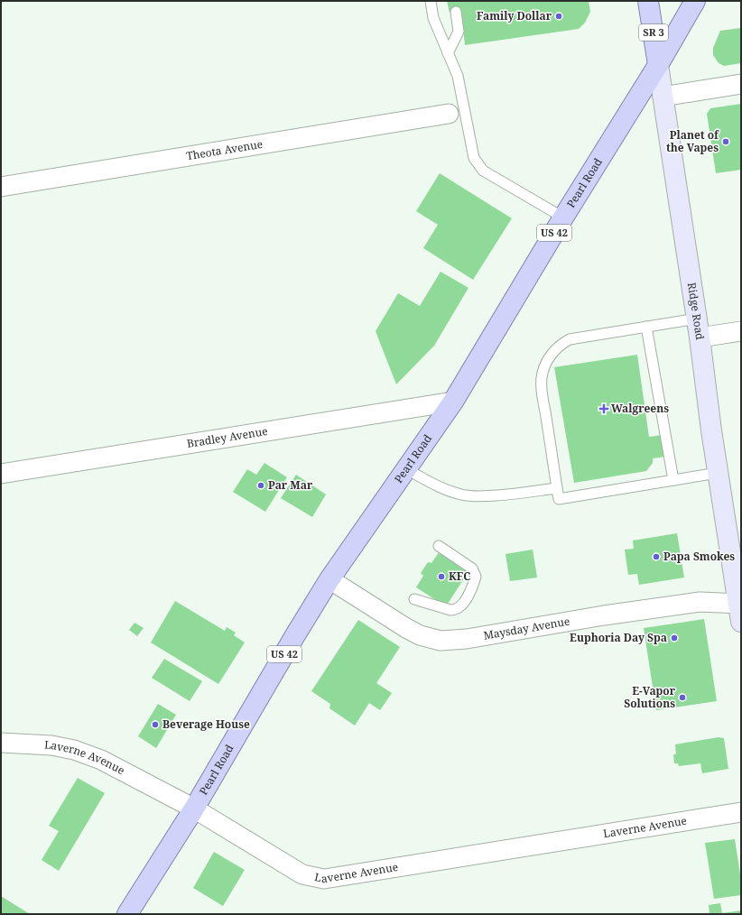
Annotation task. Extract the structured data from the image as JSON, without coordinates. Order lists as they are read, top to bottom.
{
  "streets": {
    "main road": [
      "SR 3",
      "Pearl Road",
      "US 42",
      "Ridge Road"
    ],
    "street": [
      "Theota Avenue",
      "Bradley Avenue",
      "Maysday Avenue",
      "Laverne Avenue"
    ]
  },
  "crossings": [
    ["Pearl Road", "Ridge Road"],
    ["Pearl Road", "Bradley Avenue"],
    ["Pearl Road", "Maysday Avenue"],
    ["Pearl Road", "Laverne Avenue"],
    ["Ridge Road", "Maysday Avenue"]
  ],
  "places": {
    "other": [
      "Family Dollar",
      "Planet of the Vapes",
      "Par Mar",
      "Papa Smokes",
      "KFC",
      "Euphoria Day Spa",
      "E-Vapor Solutions",
      "Beverage House"
    ],
    "health": ["Walgreens"]
  }
}
